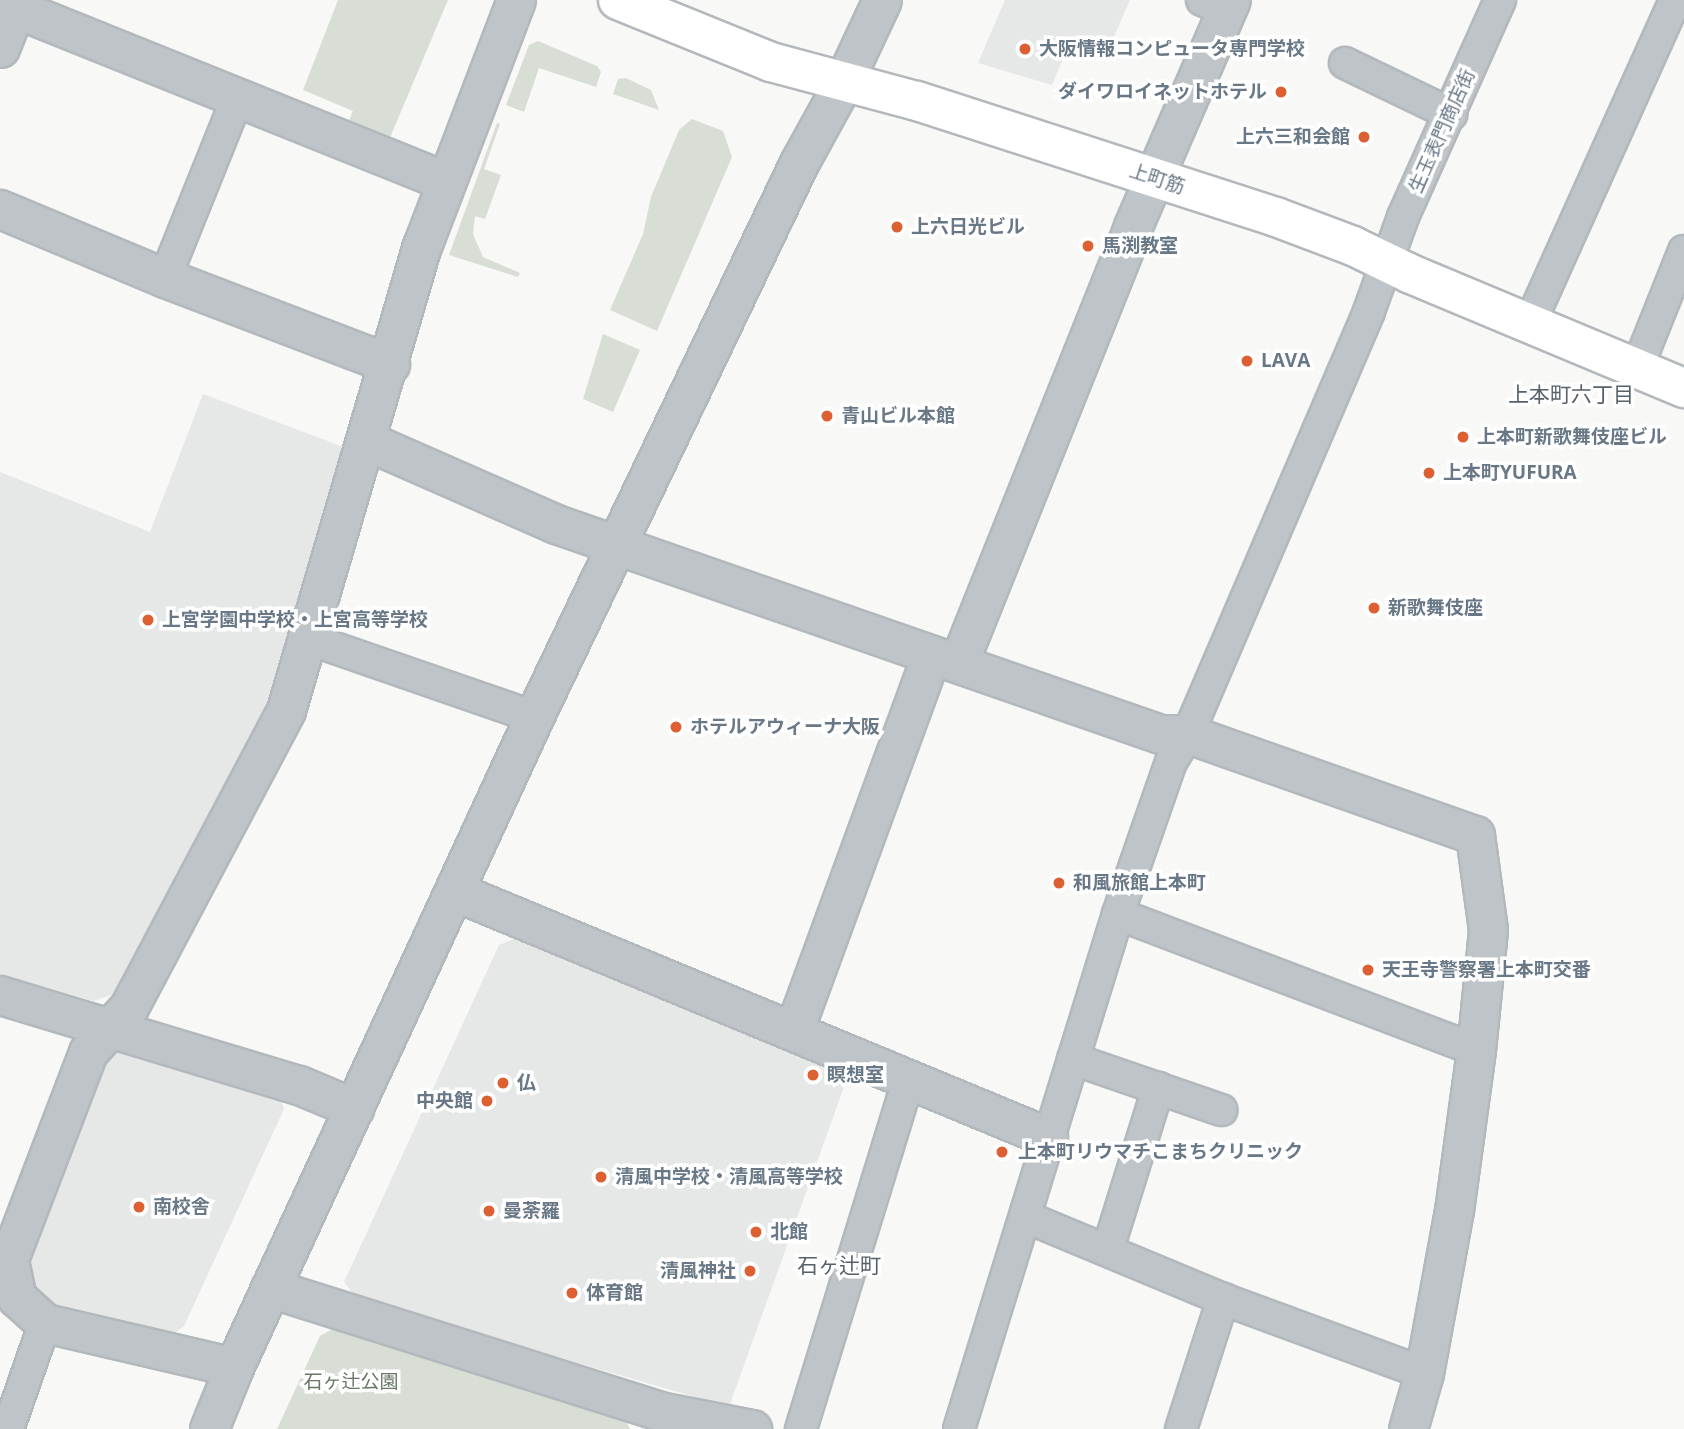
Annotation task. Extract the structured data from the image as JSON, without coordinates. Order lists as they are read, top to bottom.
{
  "streets": {
    "main road": ["上町筋"],
    "street": ["生玉表門商店街"]
  },
  "crossings": [
    ["生玉表門商店街", "上町筋"]
  ],
  "districts": ["上本町六丁目", "石ヶ辻町"],
  "parks": ["石ヶ辻公園"],
  "places": [
    "大阪情報コンピュータ専門学校",
    "ダイワロイネットホテル",
    "上六三和会館",
    "上六日光ビル",
    "馬渕教室",
    "LAVA",
    "青山ビル本館",
    "上本町新歌舞伎座ビル",
    "上本町YUFURA",
    "新歌舞伎座",
    "上宮学園中学校・上宮高等学校",
    "ホテルアウィーナ大阪",
    "和風旅館上本町",
    "天王寺警察署上本町交番",
    "瞑想室",
    "仏",
    "中央館",
    "上本町リウマチこまちクリニック",
    "清風中学校・清風高等学校",
    "南校舎",
    "曼荼羅",
    "北館",
    "清風神社",
    "体育館"
  ]
}
